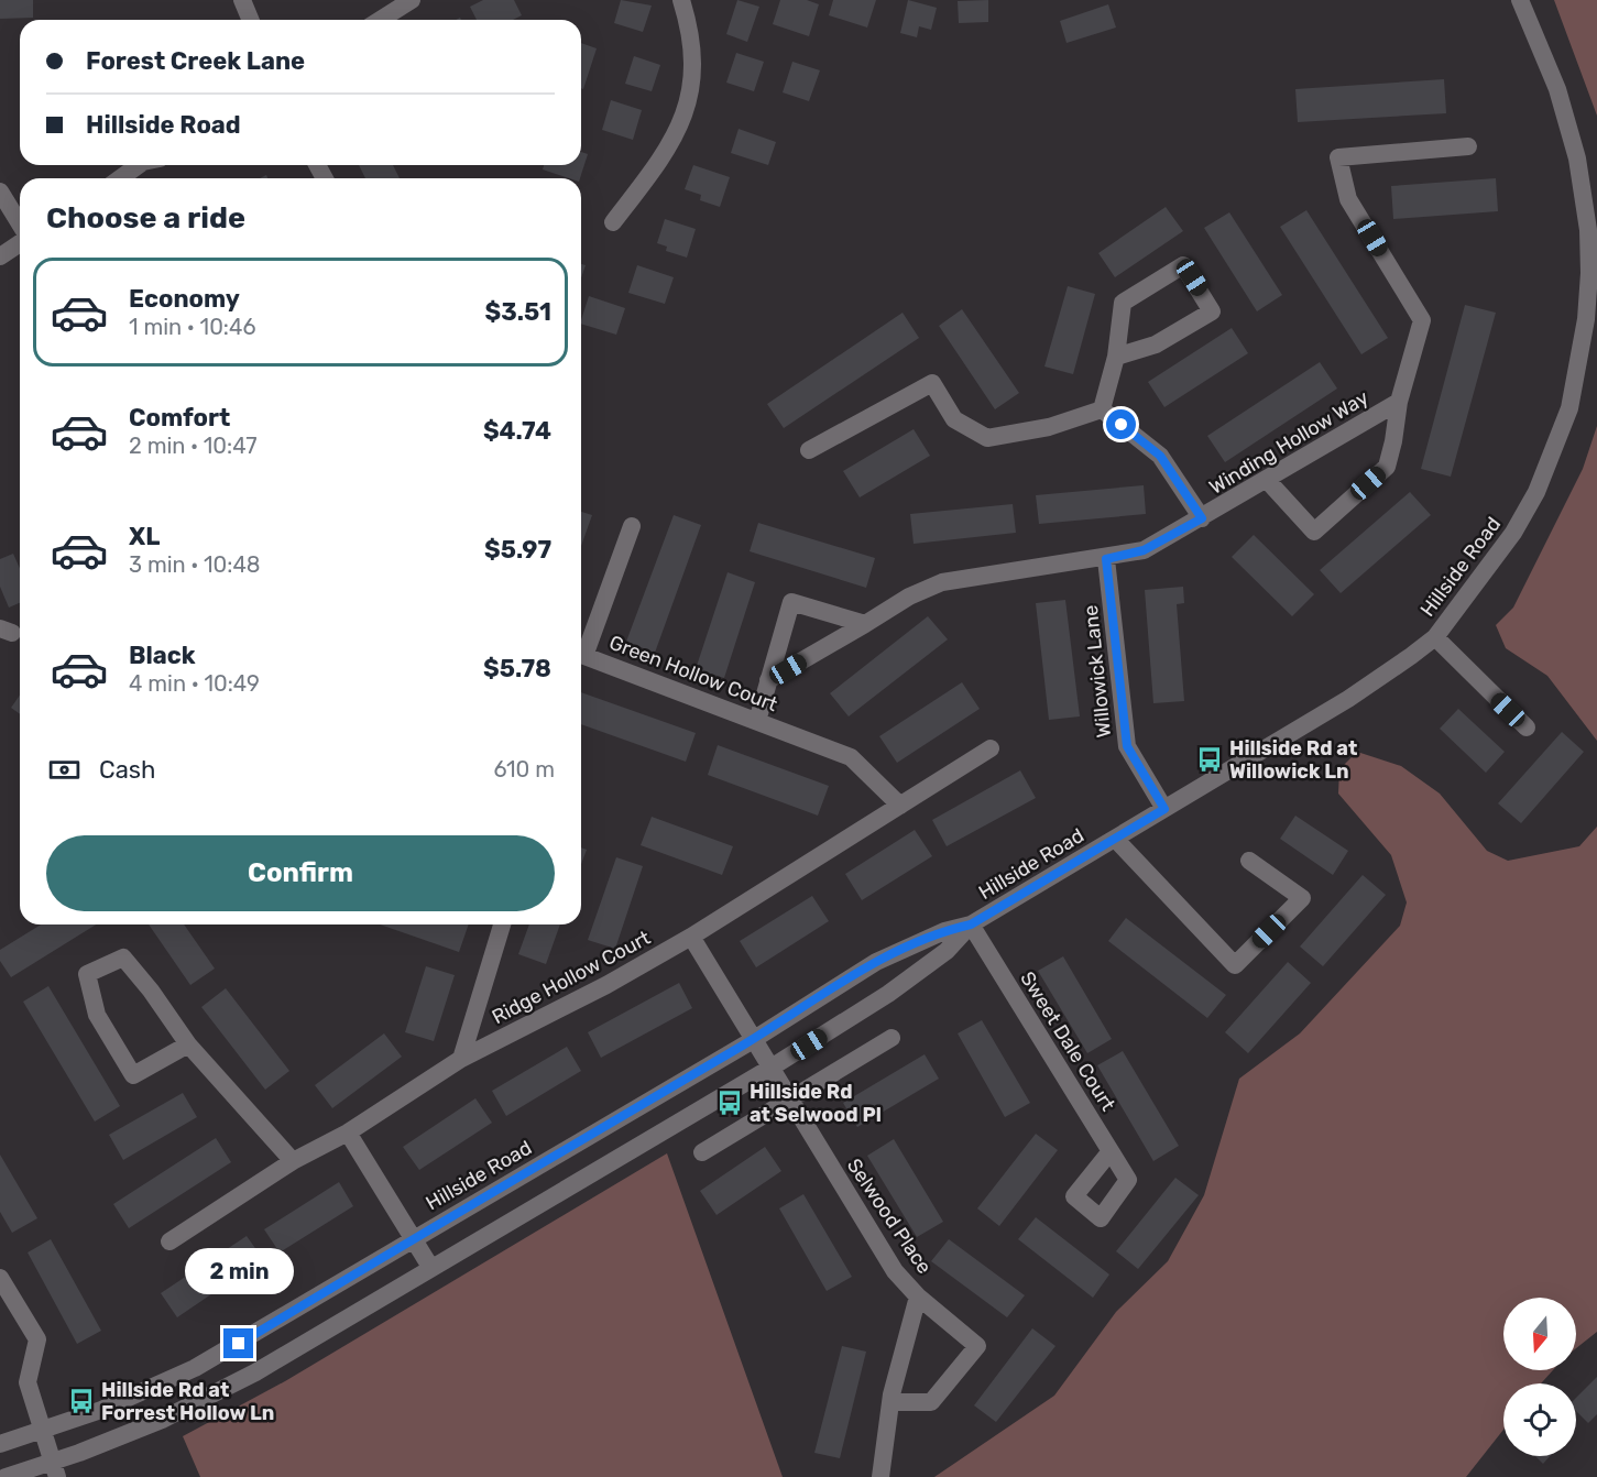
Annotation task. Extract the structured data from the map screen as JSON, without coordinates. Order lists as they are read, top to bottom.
{
  "streets": {
    "street": [
      "Winding Hollow Way",
      "Hillside Road",
      "Willowick Lane",
      "Green Hollow Court",
      "Ridge Hollow Court",
      "Sweet Dale Court",
      "Selwood Place"
    ]
  },
  "crossings": [
    ["Winding Hollow Way", "Willowick Lane"],
    ["Hillside Road", "Willowick Lane"],
    ["Hillside Road", "Sweet Dale Court"],
    ["Hillside Road", "Selwood Place"],
    ["Green Hollow Court", "Ridge Hollow Court"],
    ["Ridge Hollow Court", "Selwood Place"]
  ],
  "places": {
    "bus stop": ["Hillside Rd at Willowick Ln", "Hillside Rd at Selwood Pl", "Hillside Rd at Forrest Hollow Ln"]
  },
  "north": "bottom",
  "page": {
    "banner": ["Forest Creek Lane", "Hillside Road"],
    "heading": "Choose a ride",
    "list": [
      {
        "name": "Economy",
        "note": "1 min · 10:46",
        "value": "$3.51"
      },
      {
        "name": "Comfort",
        "note": "2 min · 10:47",
        "value": "$4.74"
      },
      {
        "name": "XL",
        "note": "3 min · 10:48",
        "value": "$5.97"
      },
      {
        "name": "Black",
        "note": "4 min · 10:49",
        "value": "$5.78"
      }
    ],
    "pay": ["Cash", "610 m"],
    "buttons": "Confirm",
    "bubble": "2 min"
  }
}
